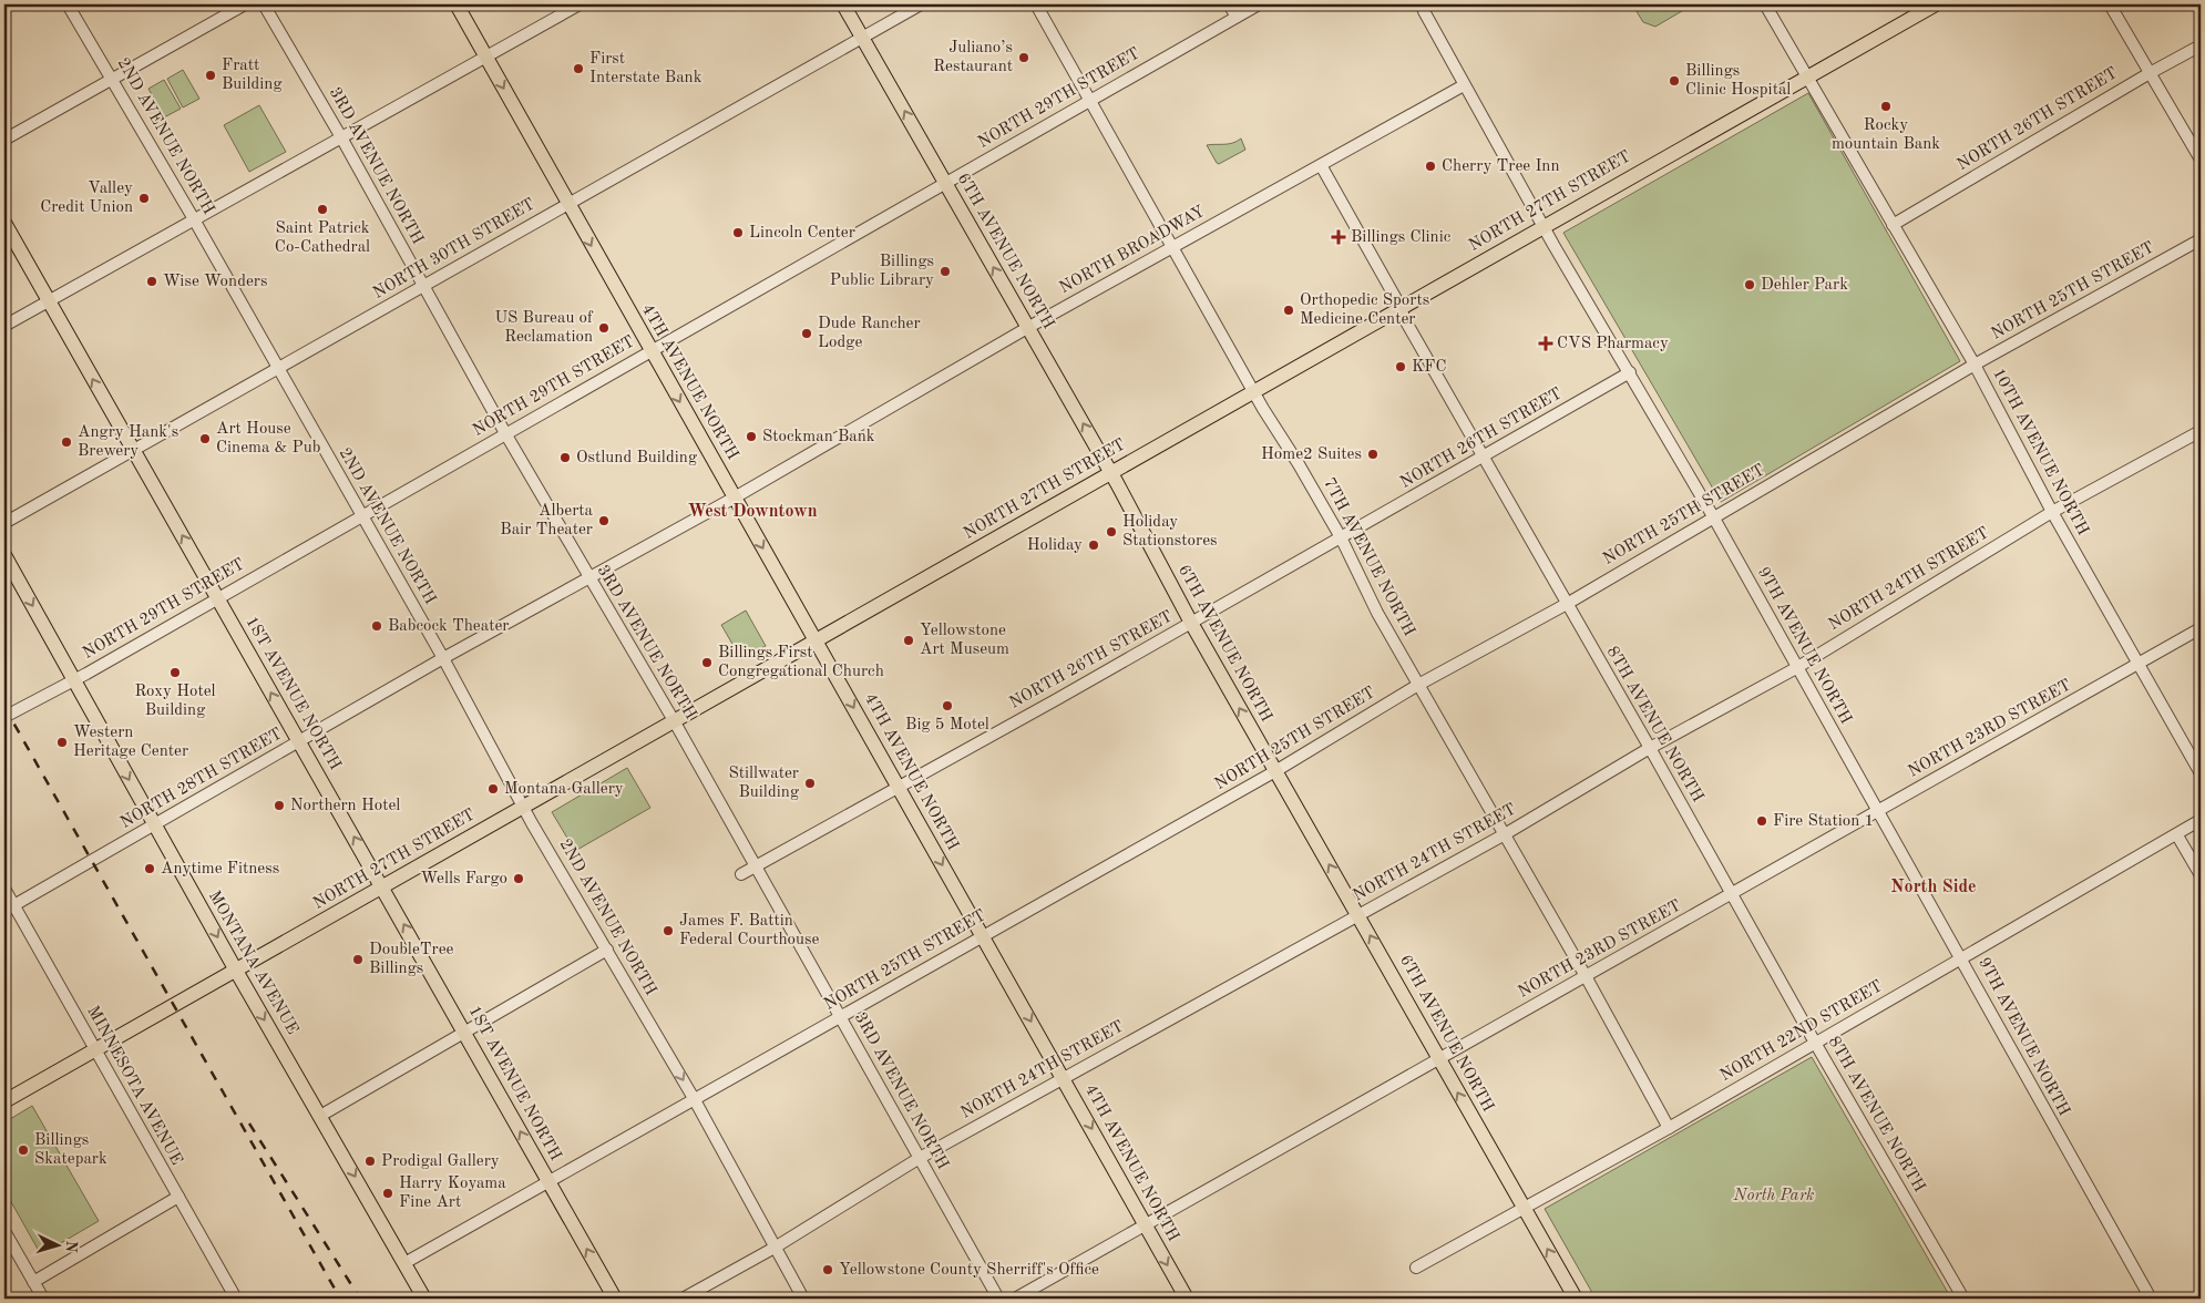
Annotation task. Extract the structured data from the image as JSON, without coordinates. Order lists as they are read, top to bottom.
{
  "streets": {
    "main road": [
      "NORTH 27TH STREET",
      "6TH AVENUE NORTH",
      "4TH AVENUE NORTH",
      "1ST AVENUE NORTH",
      "MONTANA AVENUE"
    ],
    "street": [
      "NORTH 29TH STREET",
      "NORTH 26TH STREET",
      "2ND AVENUE NORTH",
      "3RD AVENUE NORTH",
      "NORTH 30TH STREET",
      "NORTH BROADWAY",
      "NORTH 25TH STREET",
      "10TH AVENUE NORTH",
      "7TH AVENUE NORTH",
      "NORTH 24TH STREET",
      "9TH AVENUE NORTH",
      "8TH AVENUE NORTH",
      "NORTH 23RD STREET",
      "NORTH 28TH STREET",
      "NORTH 22ND STREET",
      "MINNESOTA AVENUE"
    ]
  },
  "crossings": [
    ["NORTH 29TH STREET", "2ND AVENUE NORTH"],
    ["NORTH 29TH STREET", "3RD AVENUE NORTH"],
    ["NORTH 29TH STREET", "6TH AVENUE NORTH"],
    ["NORTH 29TH STREET", "4TH AVENUE NORTH"],
    ["NORTH 29TH STREET", "7TH AVENUE NORTH"],
    ["NORTH 29TH STREET", "1ST AVENUE NORTH"],
    ["NORTH 29TH STREET", "MONTANA AVENUE"],
    ["NORTH 26TH STREET", "3RD AVENUE NORTH"],
    ["NORTH 26TH STREET", "6TH AVENUE NORTH"],
    ["NORTH 26TH STREET", "4TH AVENUE NORTH"],
    ["NORTH 26TH STREET", "10TH AVENUE NORTH"],
    ["NORTH 26TH STREET", "7TH AVENUE NORTH"],
    ["NORTH 26TH STREET", "9TH AVENUE NORTH"],
    ["NORTH 26TH STREET", "8TH AVENUE NORTH"],
    ["2ND AVENUE NORTH", "NORTH 27TH STREET"],
    ["2ND AVENUE NORTH", "NORTH 30TH STREET"],
    ["2ND AVENUE NORTH", "NORTH 25TH STREET"],
    ["2ND AVENUE NORTH", "NORTH 24TH STREET"],
    ["2ND AVENUE NORTH", "NORTH 28TH STREET"],
    ["3RD AVENUE NORTH", "NORTH 27TH STREET"],
    ["3RD AVENUE NORTH", "NORTH 30TH STREET"],
    ["3RD AVENUE NORTH", "NORTH 25TH STREET"],
    ["3RD AVENUE NORTH", "NORTH 24TH STREET"],
    ["3RD AVENUE NORTH", "NORTH 28TH STREET"],
    ["NORTH 27TH STREET", "6TH AVENUE NORTH"],
    ["NORTH 27TH STREET", "4TH AVENUE NORTH"],
    ["NORTH 27TH STREET", "10TH AVENUE NORTH"],
    ["NORTH 27TH STREET", "7TH AVENUE NORTH"],
    ["NORTH 27TH STREET", "9TH AVENUE NORTH"],
    ["NORTH 27TH STREET", "1ST AVENUE NORTH"],
    ["NORTH 27TH STREET", "8TH AVENUE NORTH"],
    ["NORTH 27TH STREET", "MONTANA AVENUE"],
    ["NORTH 27TH STREET", "MINNESOTA AVENUE"],
    ["NORTH 30TH STREET", "6TH AVENUE NORTH"],
    ["NORTH 30TH STREET", "4TH AVENUE NORTH"],
    ["NORTH 30TH STREET", "1ST AVENUE NORTH"],
    ["NORTH BROADWAY", "6TH AVENUE NORTH"],
    ["NORTH BROADWAY", "4TH AVENUE NORTH"],
    ["NORTH BROADWAY", "7TH AVENUE NORTH"],
    ["NORTH BROADWAY", "9TH AVENUE NORTH"],
    ["NORTH BROADWAY", "8TH AVENUE NORTH"],
    ["NORTH BROADWAY", "NORTH 28TH STREET"],
    ["6TH AVENUE NORTH", "NORTH 25TH STREET"],
    ["6TH AVENUE NORTH", "NORTH 24TH STREET"],
    ["6TH AVENUE NORTH", "NORTH 23RD STREET"],
    ["6TH AVENUE NORTH", "NORTH 22ND STREET"],
    ["NORTH 25TH STREET", "4TH AVENUE NORTH"],
    ["NORTH 25TH STREET", "10TH AVENUE NORTH"],
    ["NORTH 25TH STREET", "7TH AVENUE NORTH"],
    ["NORTH 25TH STREET", "9TH AVENUE NORTH"],
    ["NORTH 25TH STREET", "1ST AVENUE NORTH"],
    ["NORTH 25TH STREET", "8TH AVENUE NORTH"],
    ["NORTH 25TH STREET", "MONTANA AVENUE"],
    ["4TH AVENUE NORTH", "NORTH 24TH STREET"],
    ["4TH AVENUE NORTH", "NORTH 23RD STREET"],
    ["4TH AVENUE NORTH", "NORTH 28TH STREET"],
    ["10TH AVENUE NORTH", "NORTH 24TH STREET"],
    ["10TH AVENUE NORTH", "NORTH 23RD STREET"],
    ["7TH AVENUE NORTH", "NORTH 24TH STREET"],
    ["7TH AVENUE NORTH", "NORTH 23RD STREET"],
    ["7TH AVENUE NORTH", "NORTH 22ND STREET"],
    ["NORTH 24TH STREET", "9TH AVENUE NORTH"],
    ["NORTH 24TH STREET", "8TH AVENUE NORTH"],
    ["9TH AVENUE NORTH", "NORTH 23RD STREET"],
    ["9TH AVENUE NORTH", "NORTH 22ND STREET"],
    ["1ST AVENUE NORTH", "NORTH 28TH STREET"],
    ["8TH AVENUE NORTH", "NORTH 23RD STREET"],
    ["8TH AVENUE NORTH", "NORTH 22ND STREET"],
    ["NORTH 28TH STREET", "MONTANA AVENUE"],
    ["NORTH 28TH STREET", "MINNESOTA AVENUE"]
  ],
  "one_way": [
    "6TH AVENUE NORTH",
    "4TH AVENUE NORTH",
    "1ST AVENUE NORTH",
    "MONTANA AVENUE"
  ],
  "districts": ["West Downtown", "North Side"],
  "parks": ["North Park"],
  "places": {
    "other": [
      "Juliano’s Restaurant",
      "First Interstate Bank",
      "Fratt Building",
      "Billings Clinic Hospital",
      "Rocky mountain Bank",
      "Cherry Tree Inn",
      "Valley Credit Union",
      "Saint Patrick Co-Cathedral",
      "Lincoln Center",
      "Billings Public Library",
      "Wise Wonders",
      "Dehler Park",
      "Orthopedic Sports Medicine Center",
      "US Bureau of Reclamation",
      "Dude Rancher Lodge",
      "KFC",
      "Stockman Bank",
      "Art House Cinema & Pub",
      "Angry Hank's Brewery",
      "Home2 Suites",
      "Ostlund Building",
      "Alberta Bair Theater",
      "Holiday Stationstores",
      "Holiday",
      "Babcock Theater",
      "Yellowstone Art Museum",
      "Billings First Congregational Church",
      "Roxy Hotel Building",
      "Big 5 Motel",
      "Western Heritage Center",
      "Stillwater Building",
      "Montana Gallery",
      "Northern Hotel",
      "Fire Station 1",
      "Anytime Fitness",
      "Wells Fargo",
      "James F. Battin Federal Courthouse",
      "DoubleTree Billings",
      "Billings Skatepark",
      "Prodigal Gallery",
      "Harry Koyama Fine Art",
      "Yellowstone County Sherriff's Office"
    ],
    "health": ["Billings Clinic", "CVS Pharmacy"]
  },
  "north": "right"
}
